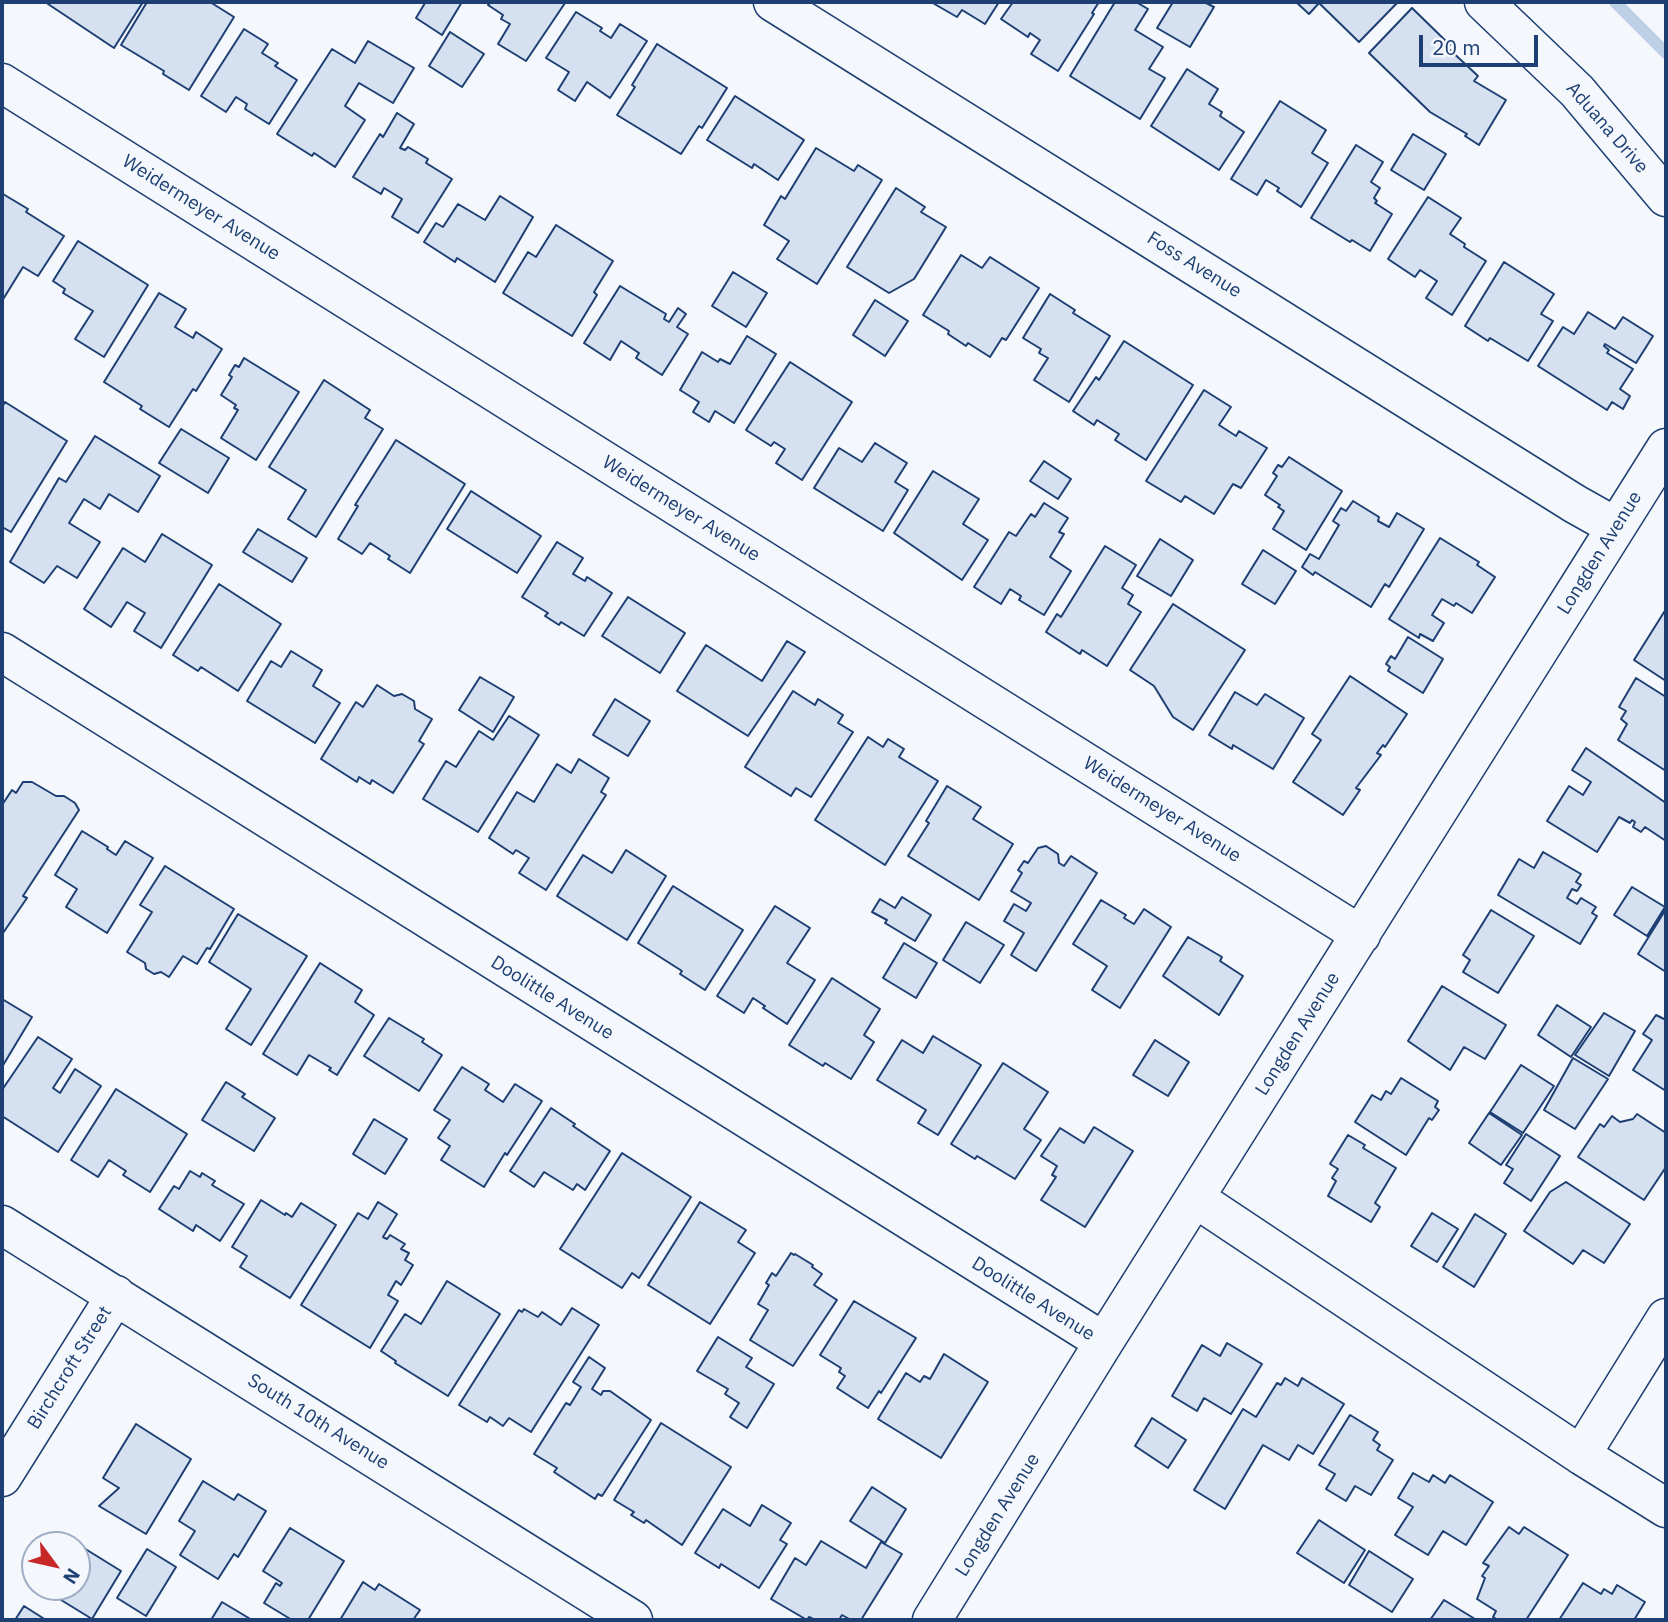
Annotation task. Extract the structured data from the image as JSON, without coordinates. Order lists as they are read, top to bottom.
{
  "streets": {
    "street": [
      "Aduana Drive",
      "Weidermeyer Avenue",
      "Foss Avenue",
      "Longden Avenue",
      "Doolittle Avenue",
      "Birchcroft Street",
      "South 10th Avenue"
    ]
  },
  "crossings": [
    ["Weidermeyer Avenue", "Longden Avenue"],
    ["Foss Avenue", "Longden Avenue"],
    ["Longden Avenue", "Doolittle Avenue"],
    ["Birchcroft Street", "South 10th Avenue"]
  ],
  "scale_bar": "20 m",
  "north": "bottom right"
}
